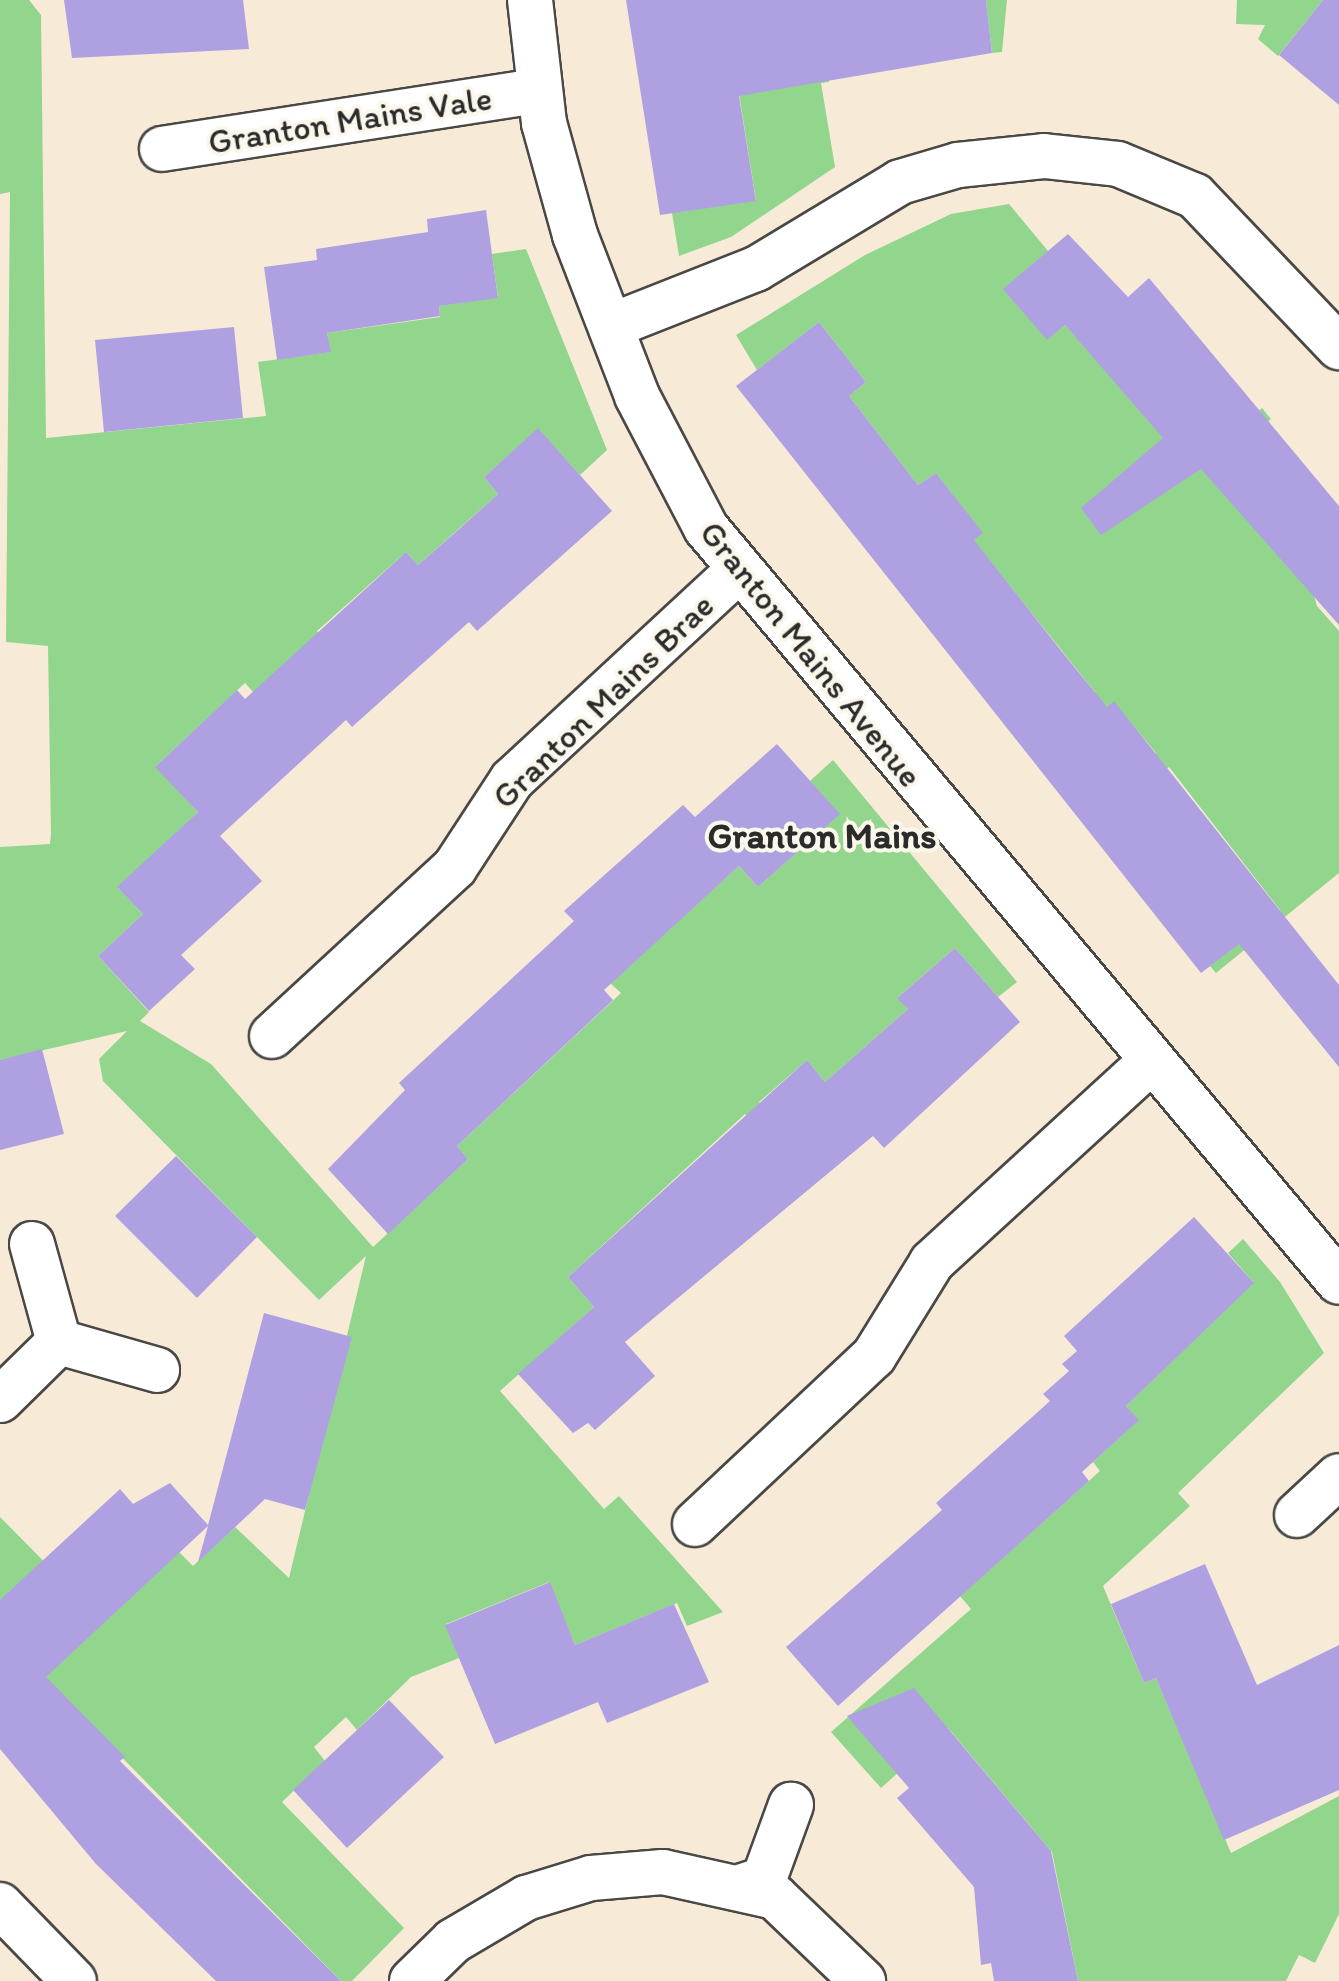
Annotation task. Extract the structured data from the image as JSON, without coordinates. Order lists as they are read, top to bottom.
{
  "streets": {
    "street": ["Granton Mains Vale", "Granton Mains Avenue", "Granton Mains Brae"]
  },
  "crossings": [
    ["Granton Mains Vale", "Granton Mains Avenue"],
    ["Granton Mains Avenue", "Granton Mains Brae"]
  ],
  "districts": ["Granton Mains"]
}
